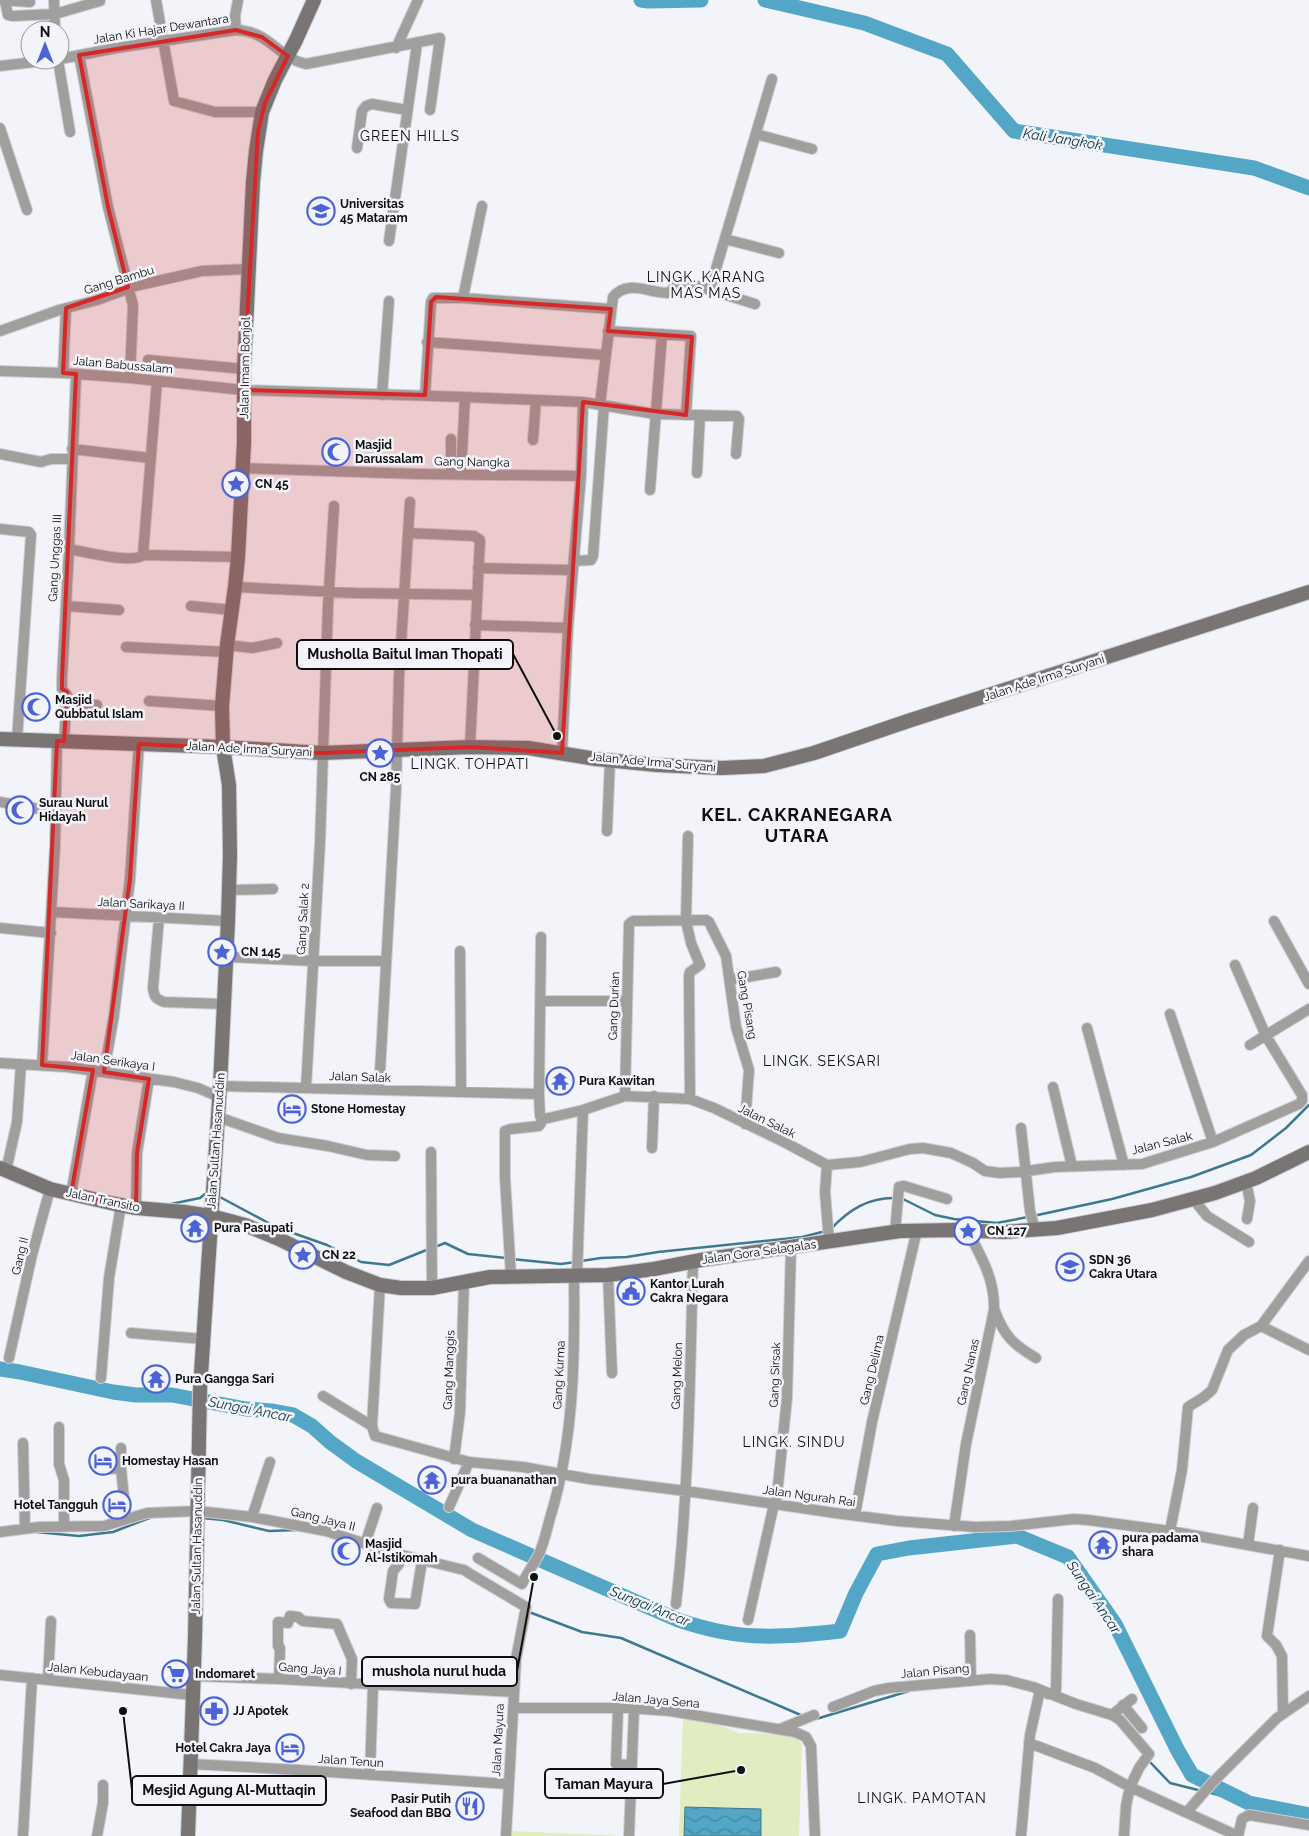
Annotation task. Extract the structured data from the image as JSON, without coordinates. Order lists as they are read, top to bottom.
{
  "streets": {
    "street": [
      "Jalan Ki Hajar Dewantara",
      "Gang Bambu",
      "Jalan Babussalam",
      "Jalan Imam Bonjol",
      "Gang Nangka",
      "Gang Unggas III",
      "Jalan Ade Irma Suryani",
      "Jalan Sarikaya II",
      "Gang Salak 2",
      "Gang Pisang",
      "Gang Durian",
      "Jalan Serikaya I",
      "Jalan Salak",
      "Jalan Sultan Hasanuddin",
      "Jalan Transito",
      "Jalan Gora Selagalas",
      "Gang II",
      "Gang Manggis",
      "Gang Delima",
      "Gang Nanas",
      "Gang Kurma",
      "Gang Sirsak",
      "Gang Melon",
      "Jalan Ngurah Rai",
      "Gang Jaya II",
      "Gang Jaya I",
      "Jalan Pisang",
      "Jalan Kebudayaan",
      "Jalan Jaya Sena",
      "Jalan Mayura",
      "Jalan Tenun"
    ]
  },
  "crossings": [
    ["Jalan Ki Hajar Dewantara", "Jalan Imam Bonjol"],
    ["Gang Bambu", "Jalan Imam Bonjol"],
    ["Jalan Babussalam", "Jalan Imam Bonjol"],
    ["Jalan Babussalam", "Gang Unggas III"],
    ["Jalan Imam Bonjol", "Gang Nangka"],
    ["Jalan Imam Bonjol", "Jalan Ade Irma Suryani"],
    ["Jalan Imam Bonjol", "Jalan Sultan Hasanuddin"],
    ["Gang Unggas III", "Jalan Ade Irma Suryani"],
    ["Gang Unggas III", "Jalan Sarikaya II"],
    ["Gang Unggas III", "Jalan Serikaya I"],
    ["Jalan Ade Irma Suryani", "Gang Salak 2"],
    ["Jalan Ade Irma Suryani", "Jalan Sultan Hasanuddin"],
    ["Jalan Sarikaya II", "Jalan Sultan Hasanuddin"],
    ["Gang Salak 2", "Jalan Salak"],
    ["Gang Pisang", "Gang Durian"],
    ["Gang Pisang", "Jalan Salak"],
    ["Gang Durian", "Jalan Salak"],
    ["Jalan Serikaya I", "Jalan Salak"],
    ["Jalan Serikaya I", "Jalan Sultan Hasanuddin"],
    ["Jalan Salak", "Jalan Sultan Hasanuddin"],
    ["Jalan Salak", "Jalan Gora Selagalas"],
    ["Jalan Salak", "Gang Kurma"],
    ["Jalan Sultan Hasanuddin", "Jalan Transito"],
    ["Jalan Sultan Hasanuddin", "Jalan Gora Selagalas"],
    ["Jalan Sultan Hasanuddin", "Gang Jaya II"],
    ["Jalan Sultan Hasanuddin", "Gang Jaya I"],
    ["Jalan Sultan Hasanuddin", "Jalan Kebudayaan"],
    ["Jalan Sultan Hasanuddin", "Jalan Tenun"],
    ["Jalan Transito", "Jalan Gora Selagalas"],
    ["Jalan Transito", "Gang II"],
    ["Jalan Gora Selagalas", "Gang Manggis"],
    ["Jalan Gora Selagalas", "Gang Delima"],
    ["Jalan Gora Selagalas", "Gang Nanas"],
    ["Jalan Gora Selagalas", "Gang Kurma"],
    ["Jalan Gora Selagalas", "Gang Sirsak"],
    ["Jalan Gora Selagalas", "Gang Melon"],
    ["Gang Manggis", "Jalan Ngurah Rai"],
    ["Gang Delima", "Jalan Ngurah Rai"],
    ["Gang Nanas", "Jalan Ngurah Rai"],
    ["Gang Kurma", "Jalan Ngurah Rai"],
    ["Gang Sirsak", "Jalan Ngurah Rai"],
    ["Gang Melon", "Jalan Ngurah Rai"],
    ["Gang Jaya II", "Jalan Mayura"],
    ["Gang Jaya I", "Jalan Mayura"],
    ["Jalan Jaya Sena", "Jalan Mayura"],
    ["Jalan Mayura", "Jalan Tenun"]
  ],
  "districts": [
    "GREEN HILLS",
    "LINGK. KARANG MAS MAS",
    "LINGK. TOHPATI",
    "KEL. CAKRANEGARA UTARA",
    "LINGK. SEKSARI",
    "LINGK. SINDU",
    "LINGK. PAMOTAN"
  ],
  "water": ["Kali Jangkok", "Sungai Ancar"],
  "places": {
    "school or university": ["Universitas 45 Mataram", "SDN 36 Cakra Utara"],
    "mosque": [
      "Masjid Darussalam",
      "Masjid Qubbatul Islam",
      "Surau Nurul Hidayah",
      "Masjid Al-Istikomah"
    ],
    "place": [
      "CN 45",
      "CN 285",
      "CN 145",
      "CN 127",
      "CN 22"
    ],
    "other": [
      "Musholla Baitul Iman Thopati",
      "mushola nurul huda",
      "Mesjid Agung Al-Muttaqin",
      "Taman Mayura"
    ],
    "temple": [
      "Pura Kawitan",
      "Pura Pasupati",
      "Pura Gangga Sari",
      "pura buananathan",
      "pura padama shara"
    ],
    "hotel": [
      "Stone Homestay",
      "Homestay Hasan",
      "Hotel Tangguh",
      "Hotel Cakra Jaya"
    ],
    "public building": ["Kantor Lurah Cakra Negara"],
    "supermarket": ["Indomaret"],
    "pharmacy": ["JJ Apotek"],
    "restaurant": ["Pasir Putih Seafood dan BBQ"]
  },
  "north": "top"
}
